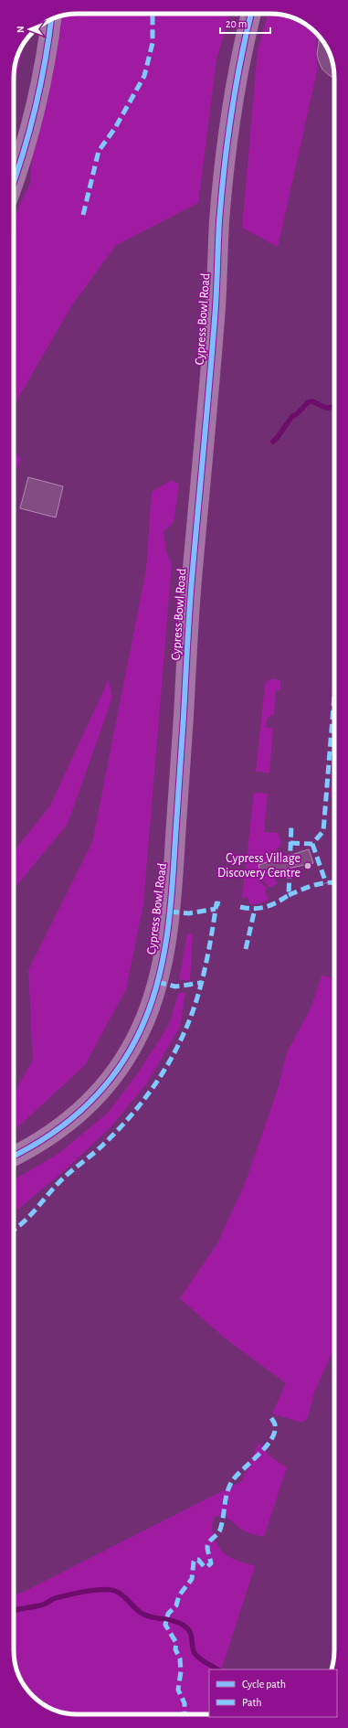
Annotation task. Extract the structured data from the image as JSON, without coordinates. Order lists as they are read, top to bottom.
{
  "streets": {
    "street": ["Cypress Bowl Road"]
  },
  "places": ["Cypress Village Discovery Centre"],
  "legend": ["Cycle path", "Path"],
  "scale_bar": "20 m",
  "north": "left"
}
